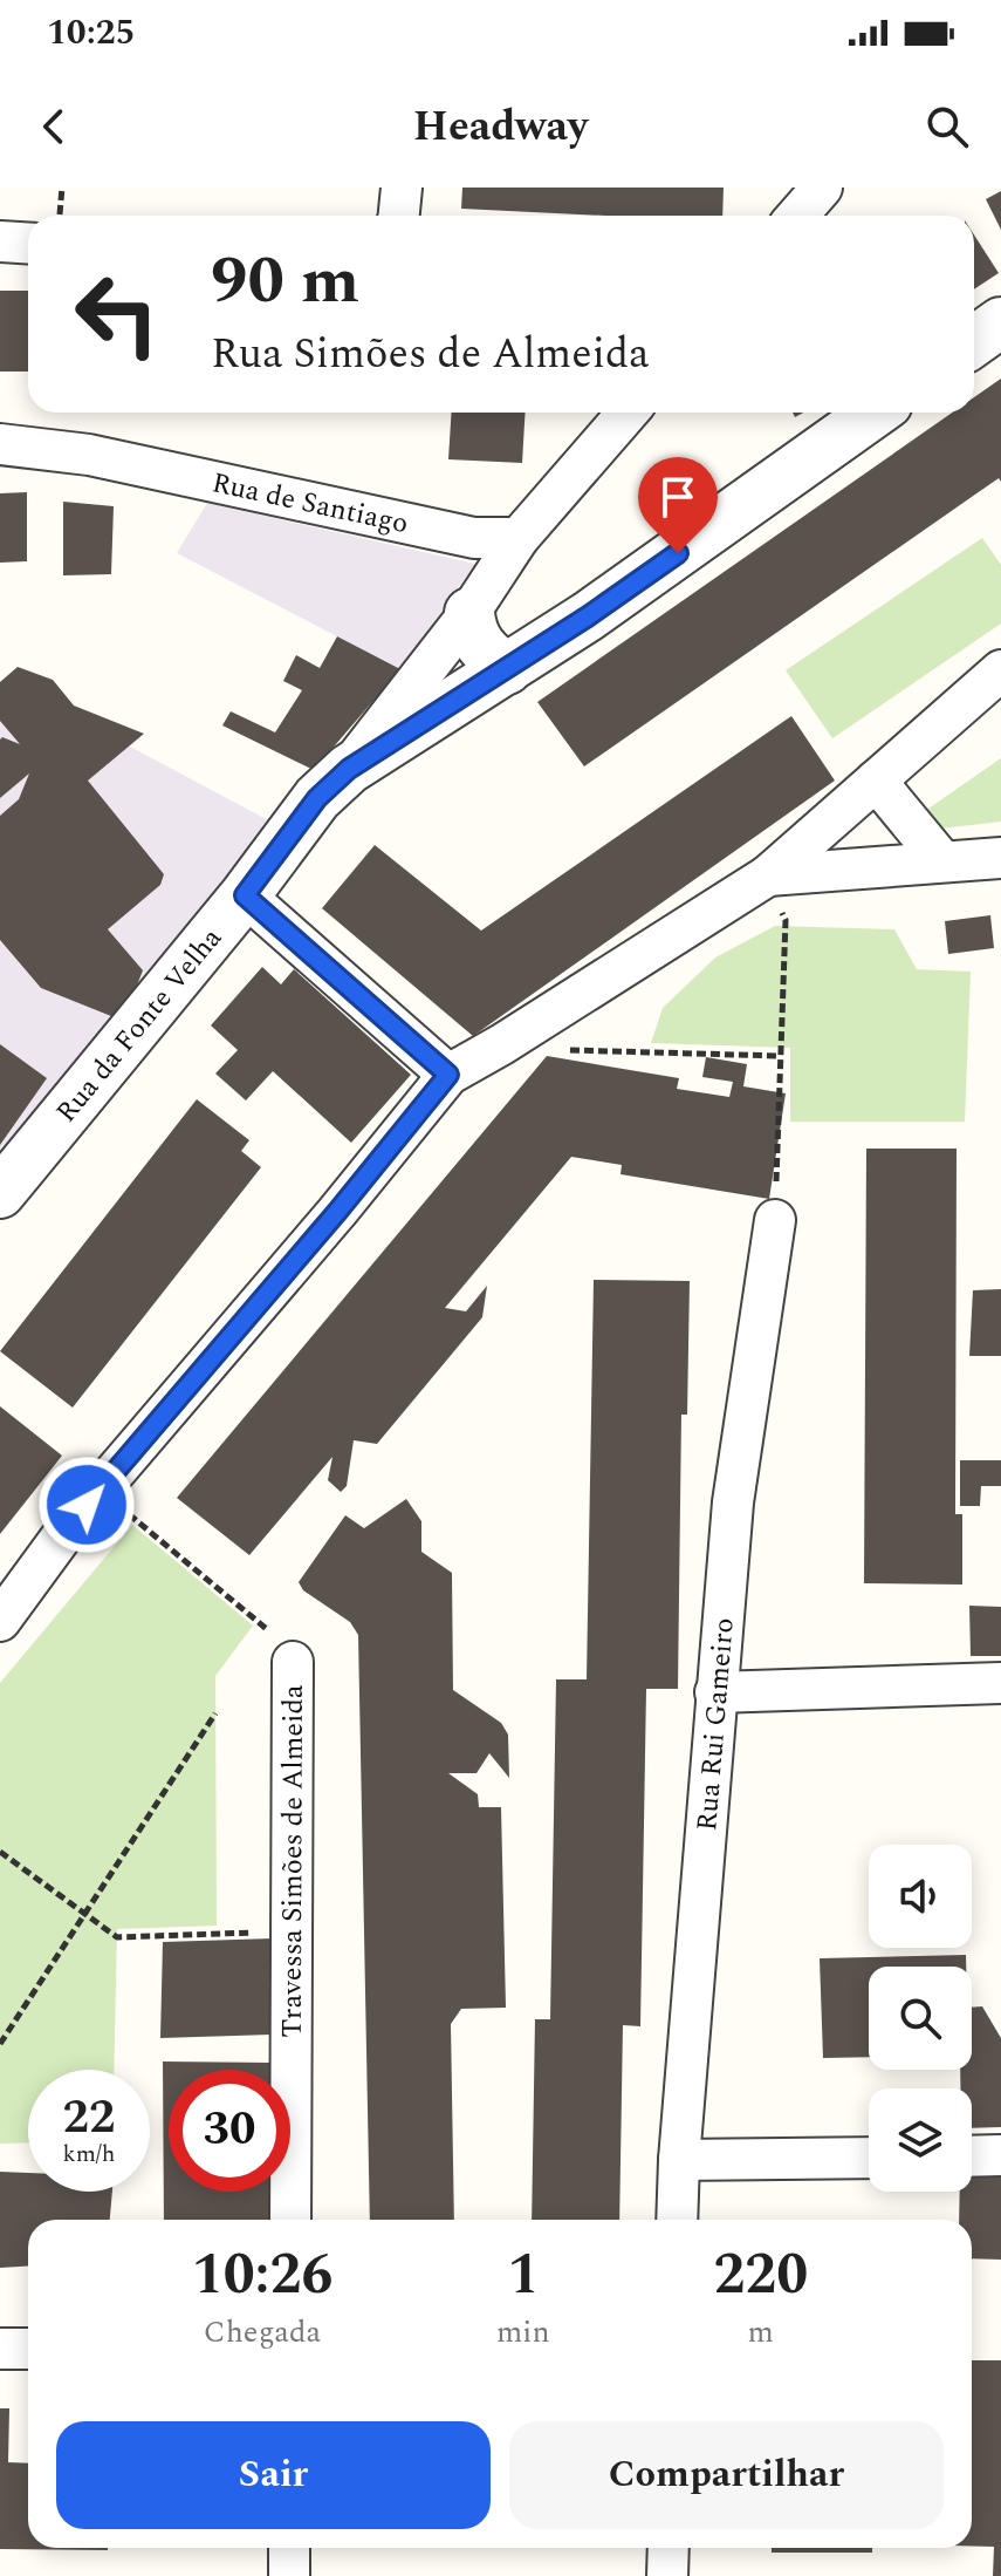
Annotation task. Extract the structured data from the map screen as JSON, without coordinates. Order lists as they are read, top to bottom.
{
  "streets": {
    "street": [
      "Rua de Santiago",
      "Rua da Fonte Velha",
      "Rua Rui Gameiro",
      "Travessa Simões de Almeida"
    ]
  },
  "crossings": [
    ["Rua de Santiago", "Rua da Fonte Velha"]
  ],
  "page": {
    "status": "10:25",
    "header": "Headway",
    "turn": ["90 m", "Rua Simões de Almeida"],
    "speed": "22 km/h",
    "limit": "30",
    "eta": [
      "10:26",
      "Chegada",
      "1",
      "min",
      "220",
      "m"
    ],
    "buttons": ["Sair", "Compartilhar"]
  }
}
